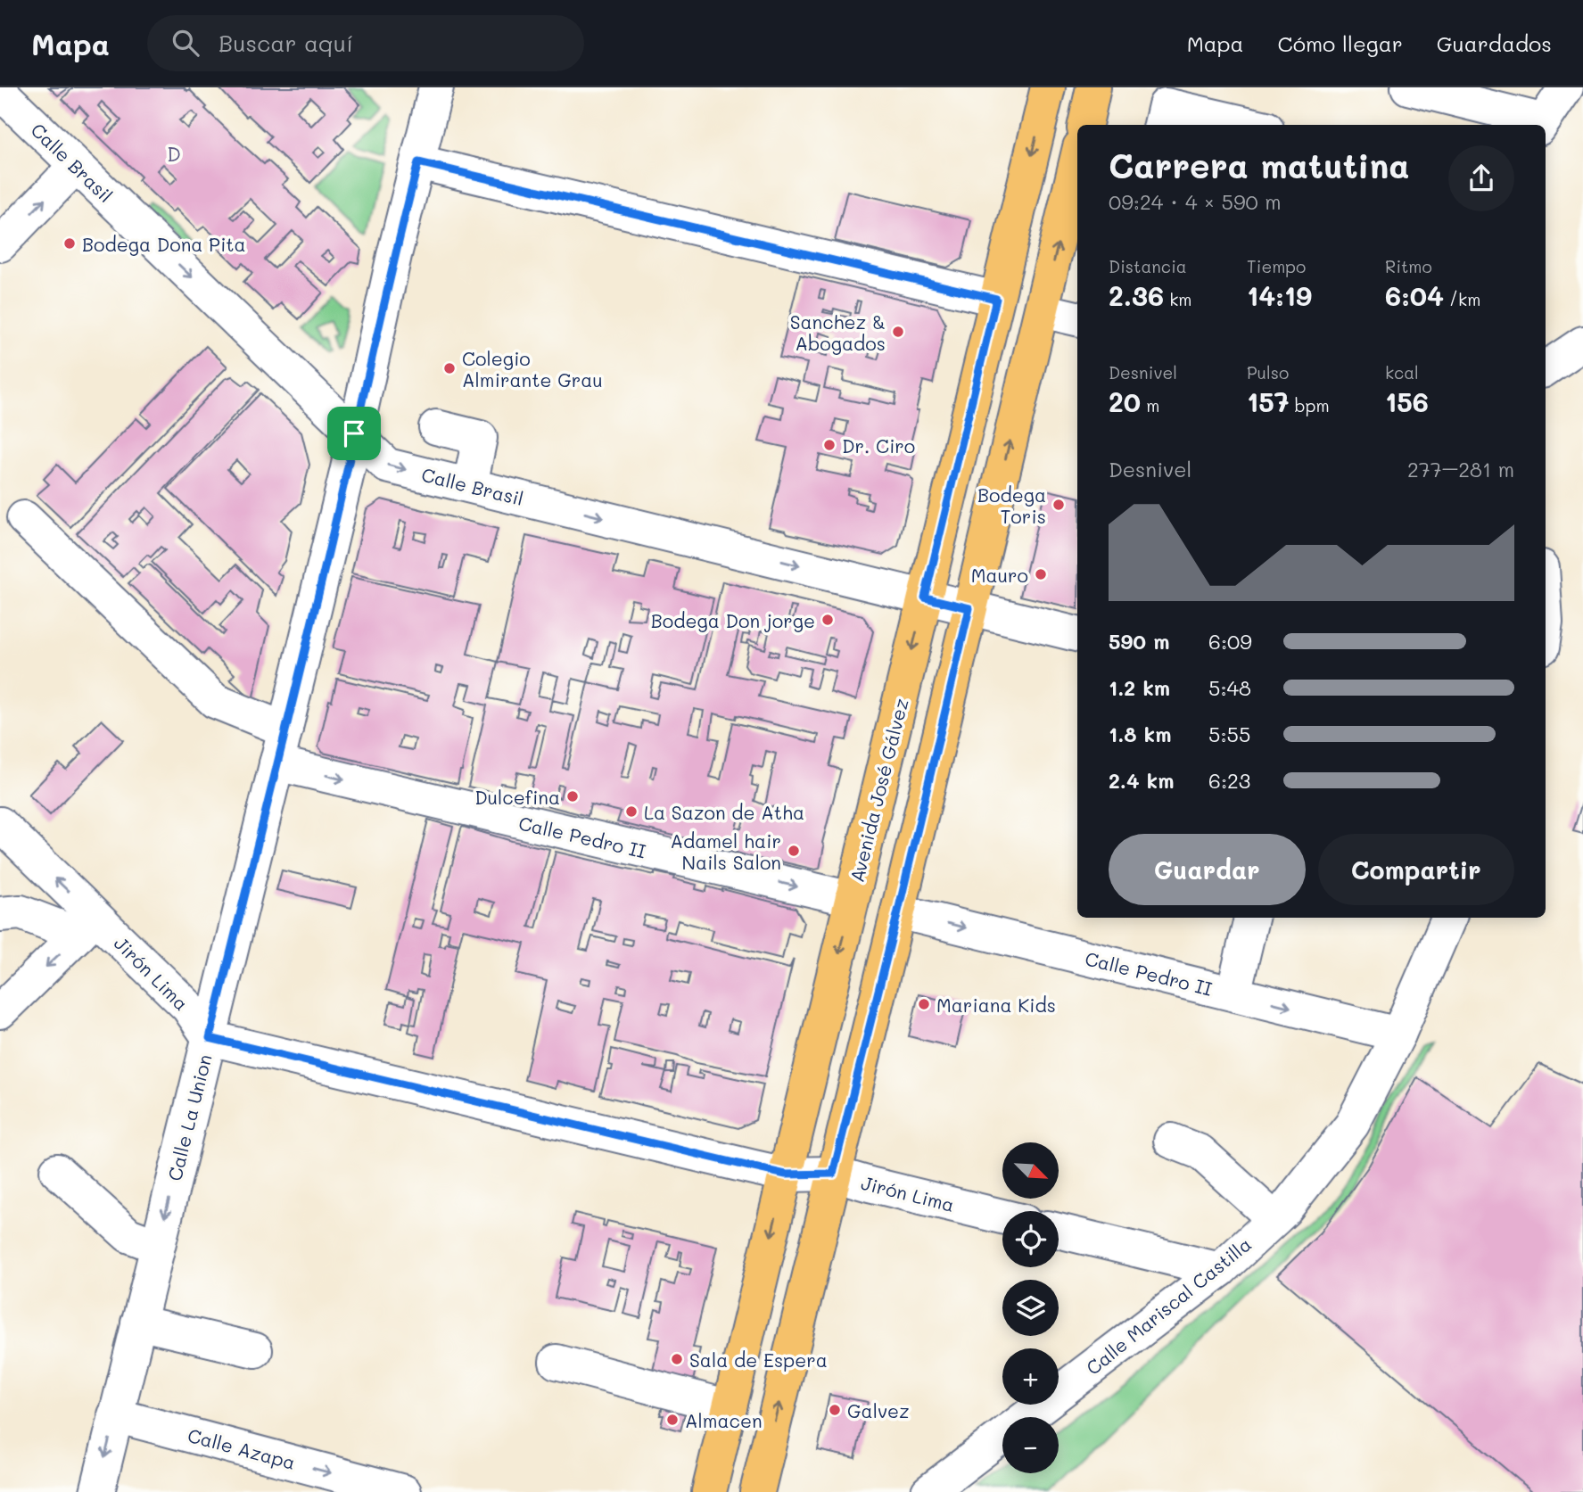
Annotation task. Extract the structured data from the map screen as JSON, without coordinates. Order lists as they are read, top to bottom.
{
  "streets": {
    "main road": ["Avenida José Gálvez"],
    "street": [
      "Calle Brasil",
      "Calle Pedro II",
      "Jirón Lima",
      "Calle La Union",
      "Calle Mariscal Castilla",
      "Calle Azapa"
    ]
  },
  "crossings": [
    ["Calle Brasil", "Avenida José Gálvez"],
    ["Calle Brasil", "Calle La Union"],
    ["Avenida José Gálvez", "Calle Pedro II"],
    ["Avenida José Gálvez", "Jirón Lima"],
    ["Calle Pedro II", "Calle La Union"],
    ["Calle Pedro II", "Calle Mariscal Castilla"],
    ["Jirón Lima", "Calle La Union"],
    ["Calle La Union", "Calle Azapa"]
  ],
  "one_way": ["Calle Pedro II"],
  "districts": ["D"],
  "places": [
    "Bodega Dona Pita",
    "Sanchez & Abogados",
    "Colegio Almirante Grau",
    "Dr. Ciro",
    "Bodega Toris",
    "Mauro",
    "Bodega Don jorge",
    "Dulcefina",
    "La Sazon de Atha",
    "Adamel hair Nails Salon",
    "Mariana Kids",
    "Sala de Espera",
    "Galvez",
    "Almacen"
  ],
  "north": "bottom right",
  "page": {
    "header": "Mapa",
    "search": "Buscar aquí",
    "nav": ["Mapa", "Cómo llegar", "Guardados"],
    "heading": ["Carrera matutina", "09:24 · 4 × 590 m"],
    "stats": [
      ["Distancia", "2.36 km"],
      ["Tiempo", "14:19"],
      ["Ritmo", "6:04 /km"],
      ["Desnivel", "20 m"],
      ["Pulso", "157 bpm"],
      ["kcal", "156"]
    ],
    "chart": ["Desnivel", "277–281 m"],
    "list": [
      {
        "name": "590 m",
        "note": "6:09"
      },
      {
        "name": "1.2 km",
        "note": "5:48"
      },
      {
        "name": "1.8 km",
        "note": "5:55"
      },
      {
        "name": "2.4 km",
        "note": "6:23"
      }
    ],
    "buttons": ["Guardar", "Compartir"],
    "map_buttons": ["+", "−"]
  }
}
